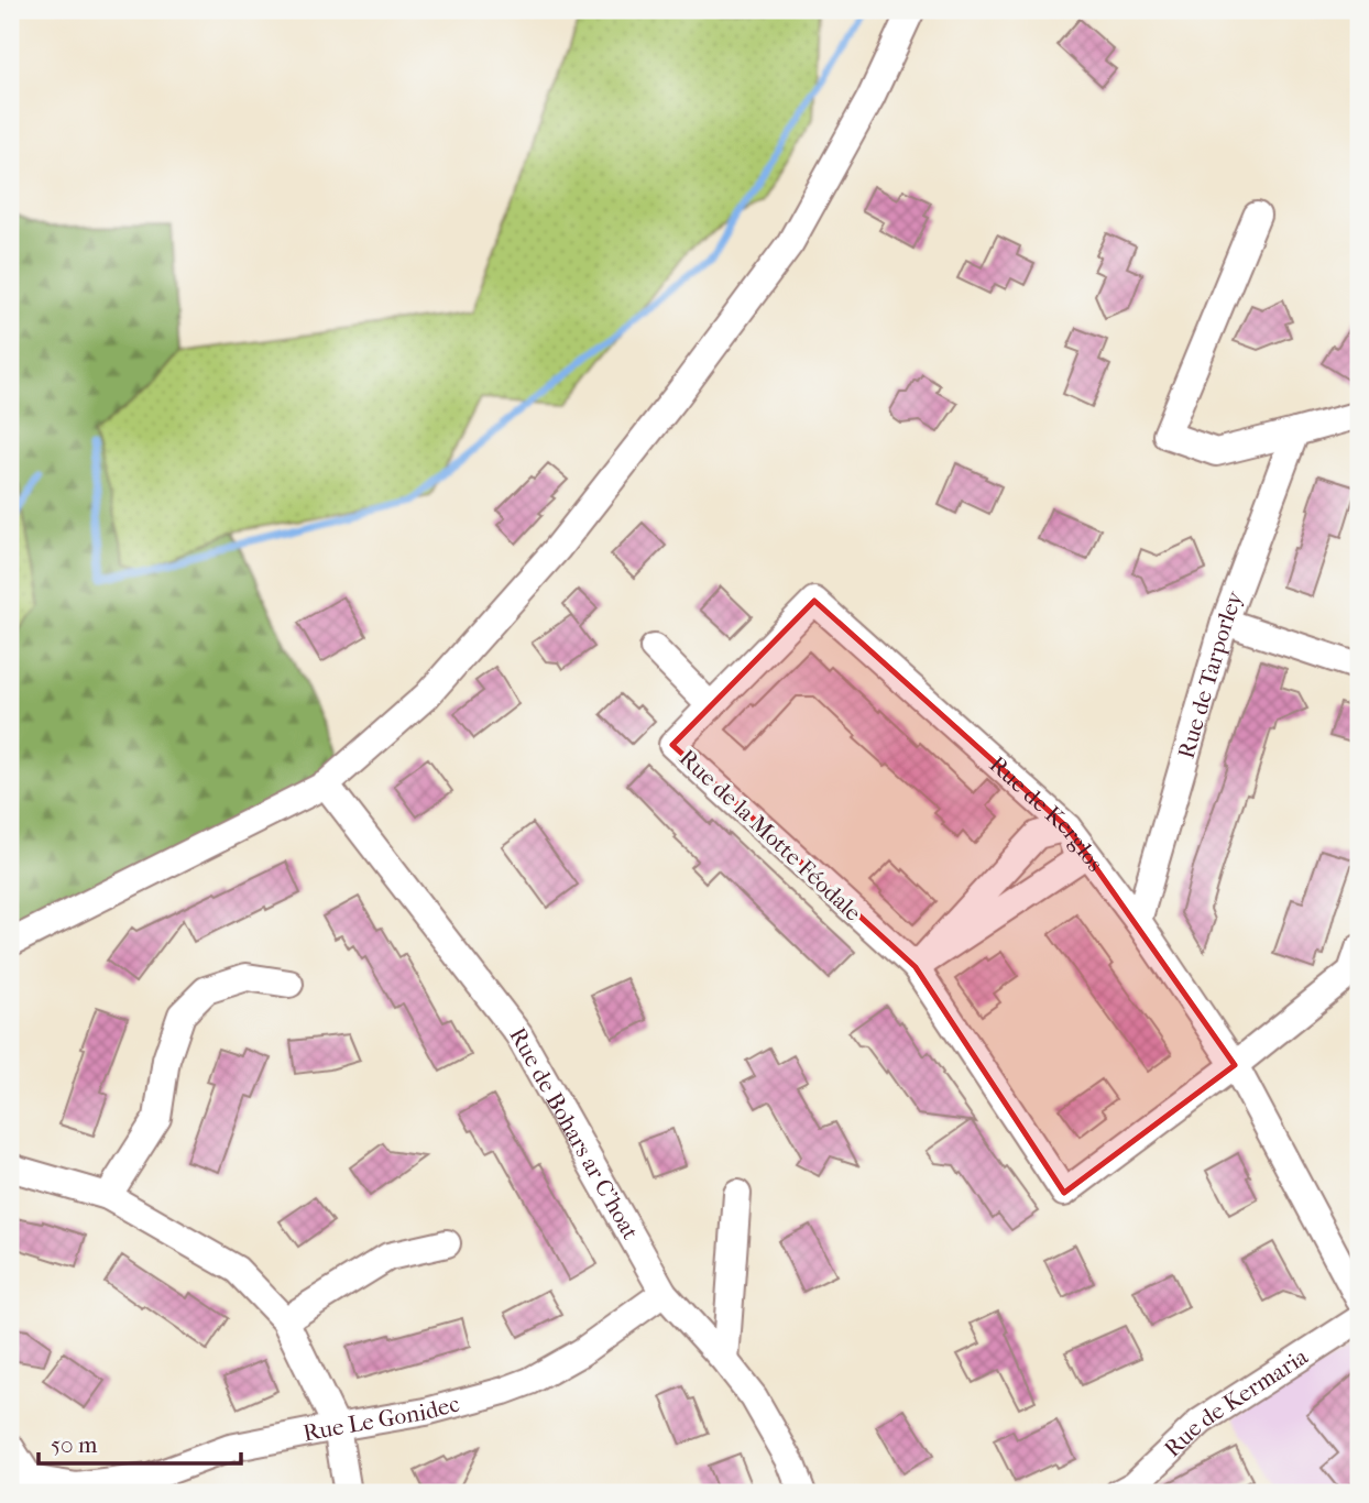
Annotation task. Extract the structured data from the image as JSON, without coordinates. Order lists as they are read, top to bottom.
{
  "streets": {
    "street": [
      "Rue de Tarporley",
      "Rue de Kerglos",
      "Rue de la Motte Féodale",
      "Rue de Bohars ar C'hoat",
      "Rue de Kermaria",
      "Rue Le Gonidec"
    ]
  },
  "crossings": [
    ["Rue de Tarporley", "Rue de Kerglos"],
    ["Rue de Kerglos", "Rue de la Motte Féodale"],
    ["Rue de Bohars ar C'hoat", "Rue Le Gonidec"]
  ],
  "scale_bar": "50 m"
}
